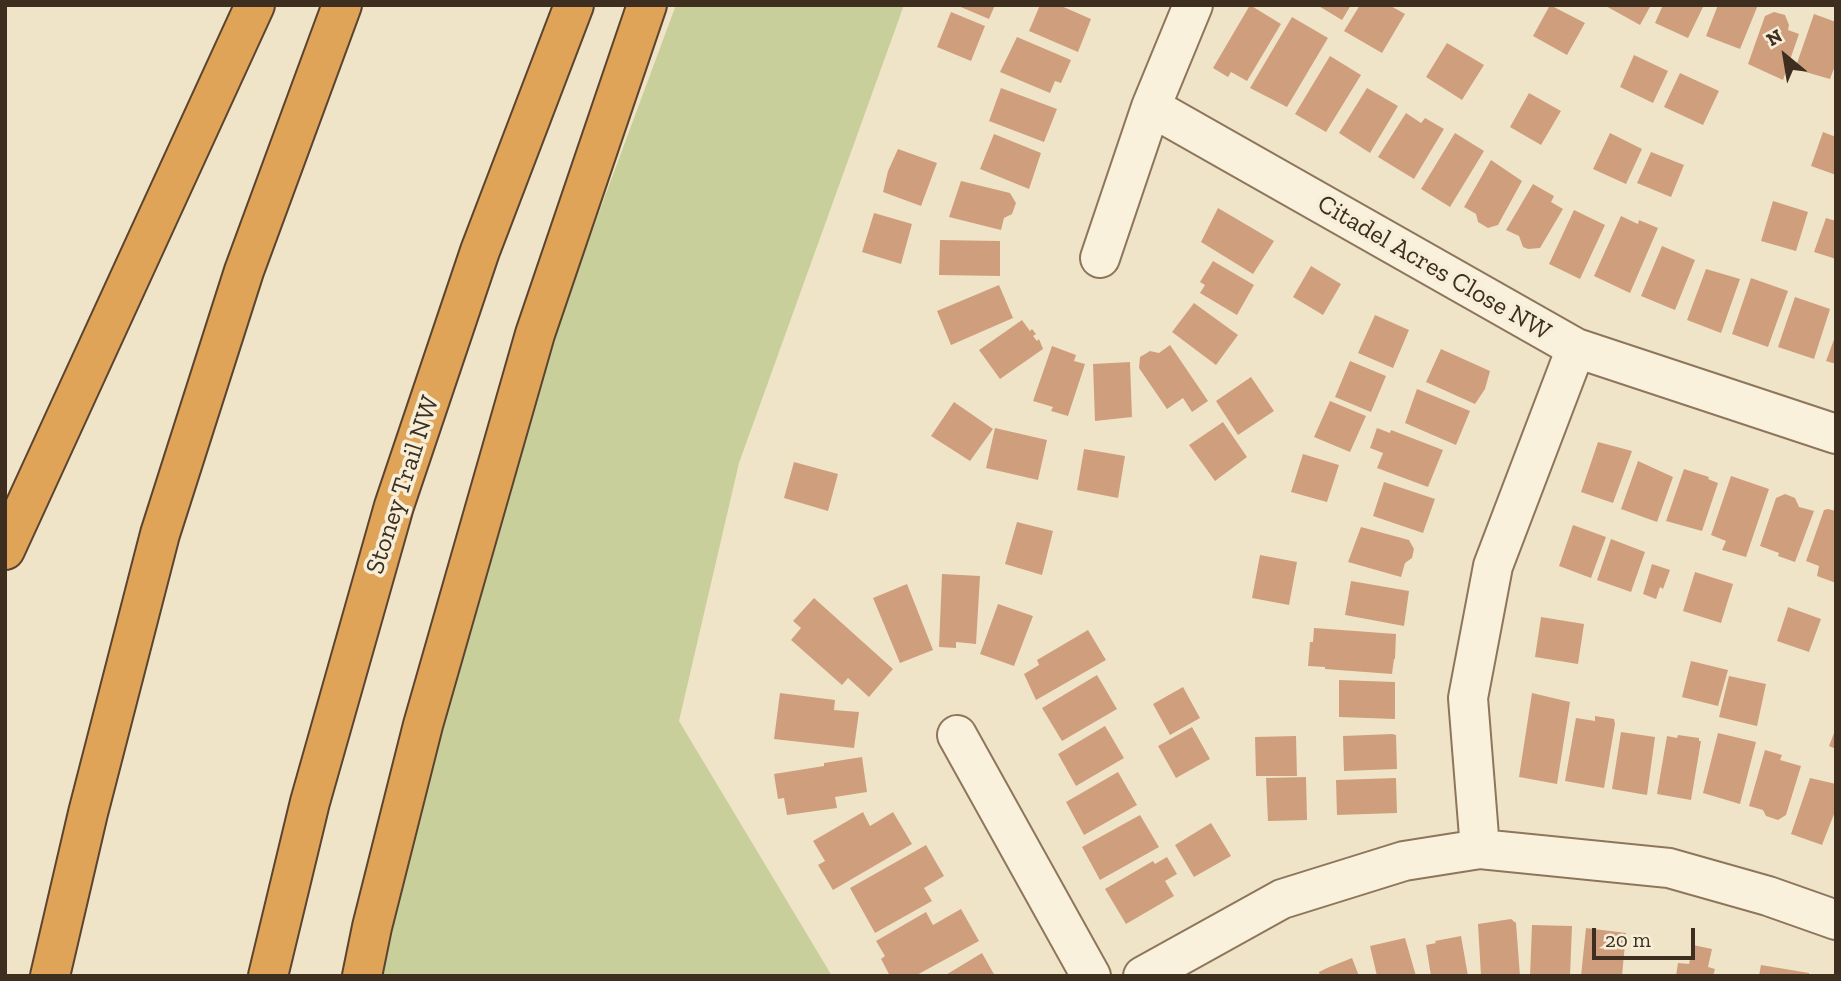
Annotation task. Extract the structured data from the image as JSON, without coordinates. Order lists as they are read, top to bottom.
{
  "streets": {
    "highway": ["Stoney Trail NW"],
    "street": ["Citadel Acres Close NW"]
  },
  "scale_bar": "20 m",
  "north": "top left"
}
